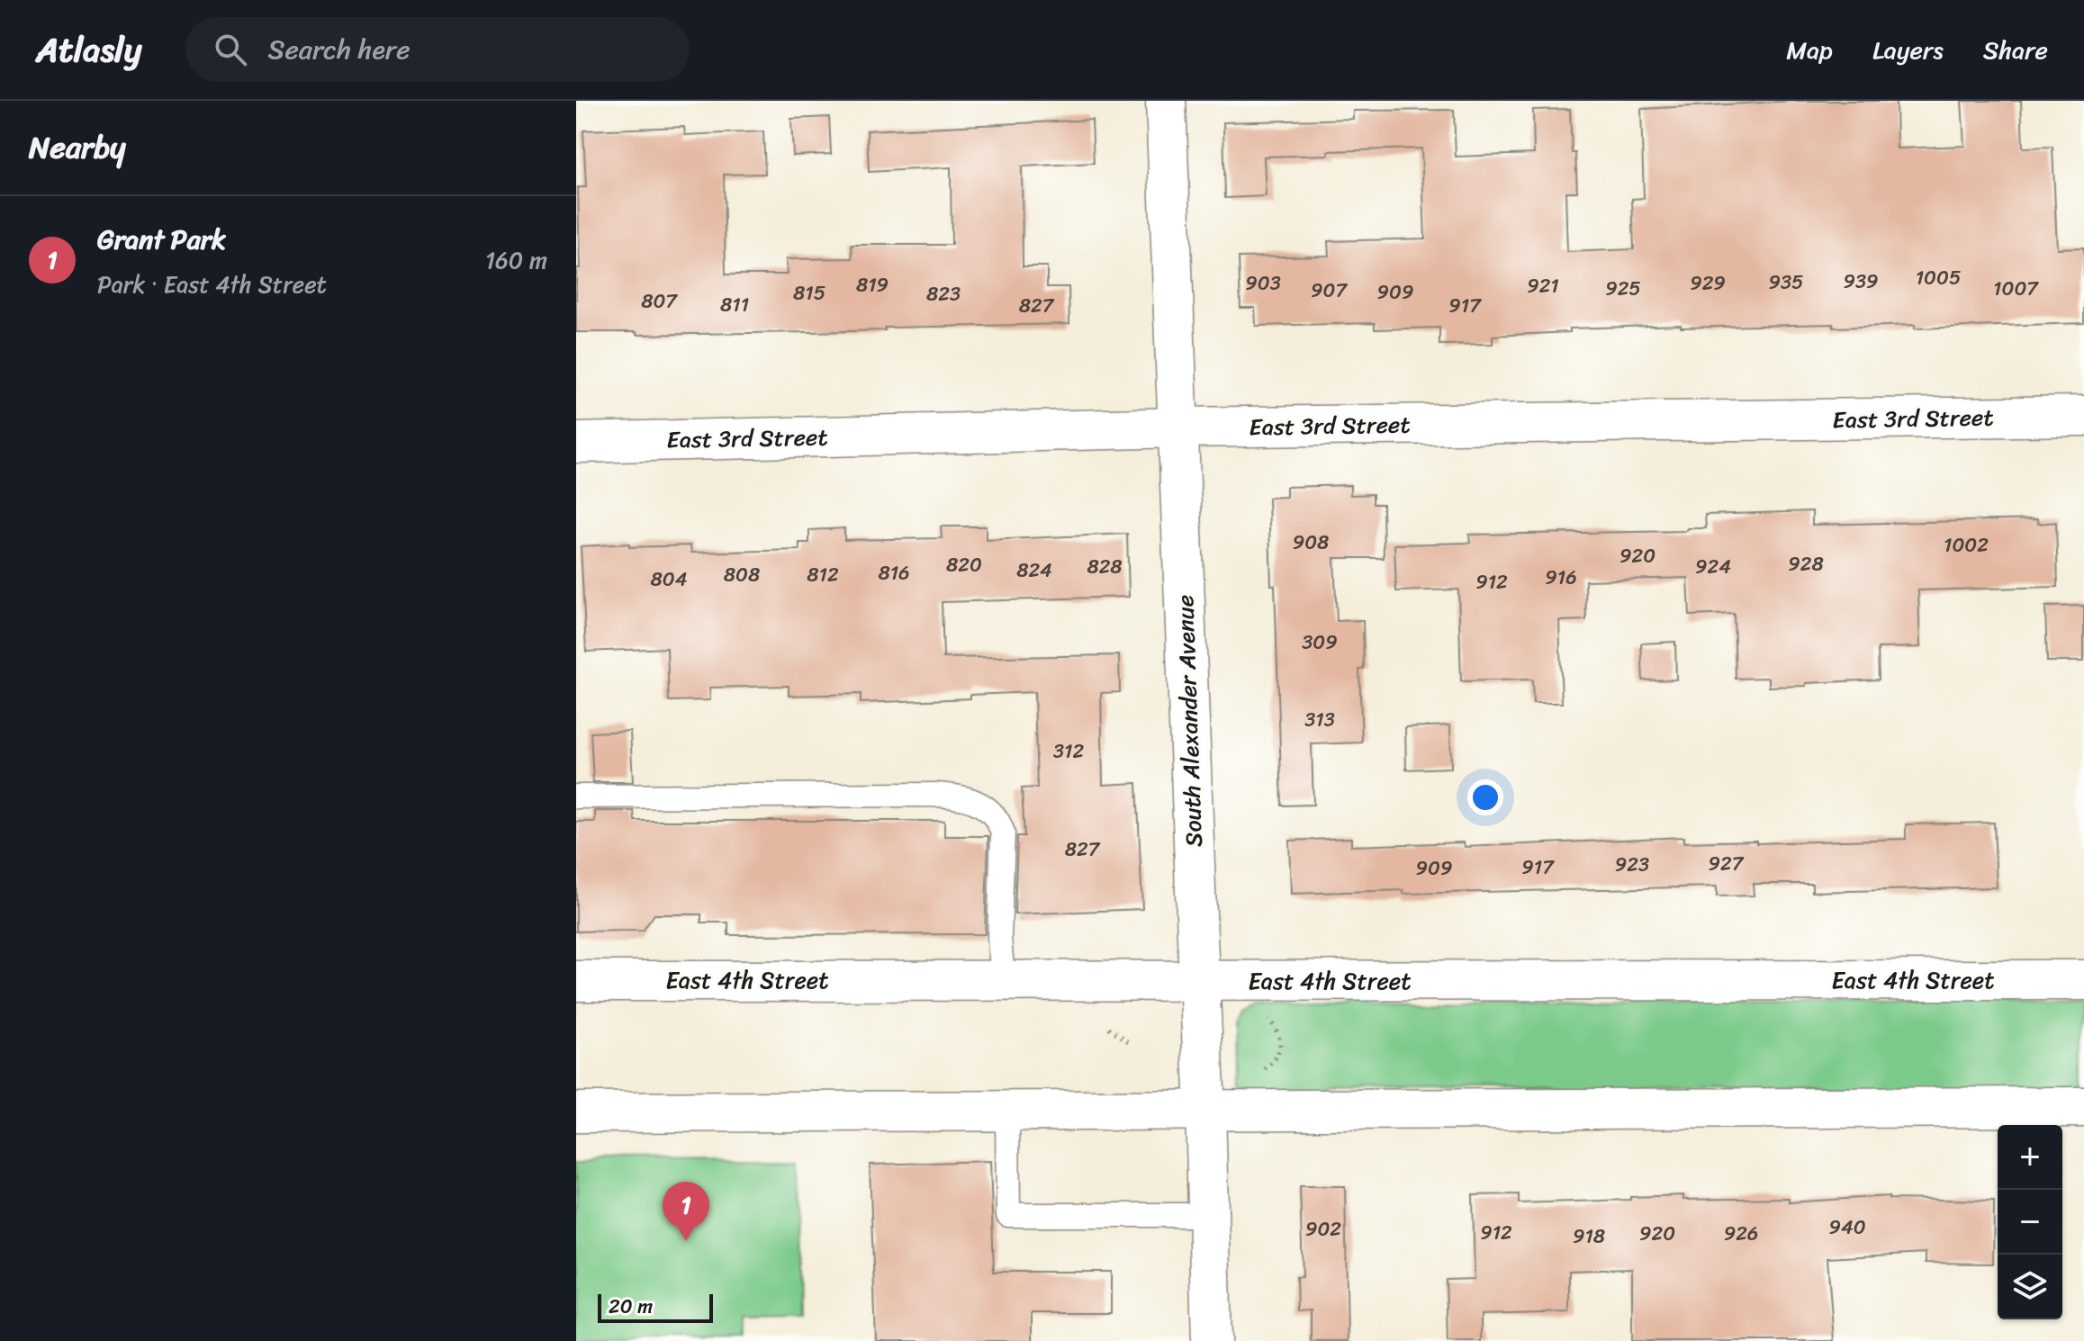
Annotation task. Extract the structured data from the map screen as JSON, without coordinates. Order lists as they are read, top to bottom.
{
  "streets": {
    "street": ["East 3rd Street", "South Alexander Avenue", "East 4th Street"]
  },
  "crossings": [
    ["East 3rd Street", "South Alexander Avenue"],
    ["South Alexander Avenue", "East 4th Street"]
  ],
  "house_numbers": [
    "1005",
    "939",
    "935",
    "903",
    "929",
    "819",
    "921",
    "925",
    "1007",
    "907",
    "909",
    "815",
    "823",
    "807",
    "811",
    "827",
    "917",
    "908",
    "1002",
    "920",
    "928",
    "820",
    "828",
    "924",
    "824",
    "816",
    "808",
    "812",
    "916",
    "804",
    "912",
    "309",
    "313",
    "312",
    "827",
    "927",
    "923",
    "917",
    "909",
    "940",
    "902",
    "912",
    "920",
    "926",
    "918"
  ],
  "scale_bar": "20 m",
  "page": {
    "header": "Atlasly",
    "search": "Search here",
    "nav": ["Map", "Layers", "Share"],
    "heading": "Nearby",
    "list": [
      {
        "mark": "1",
        "name": "Grant Park",
        "note": "Park · East 4th Street",
        "value": "160 m"
      }
    ],
    "map_buttons": ["+", "−"],
    "pins": "1",
    "scale": "20 m"
  }
}
